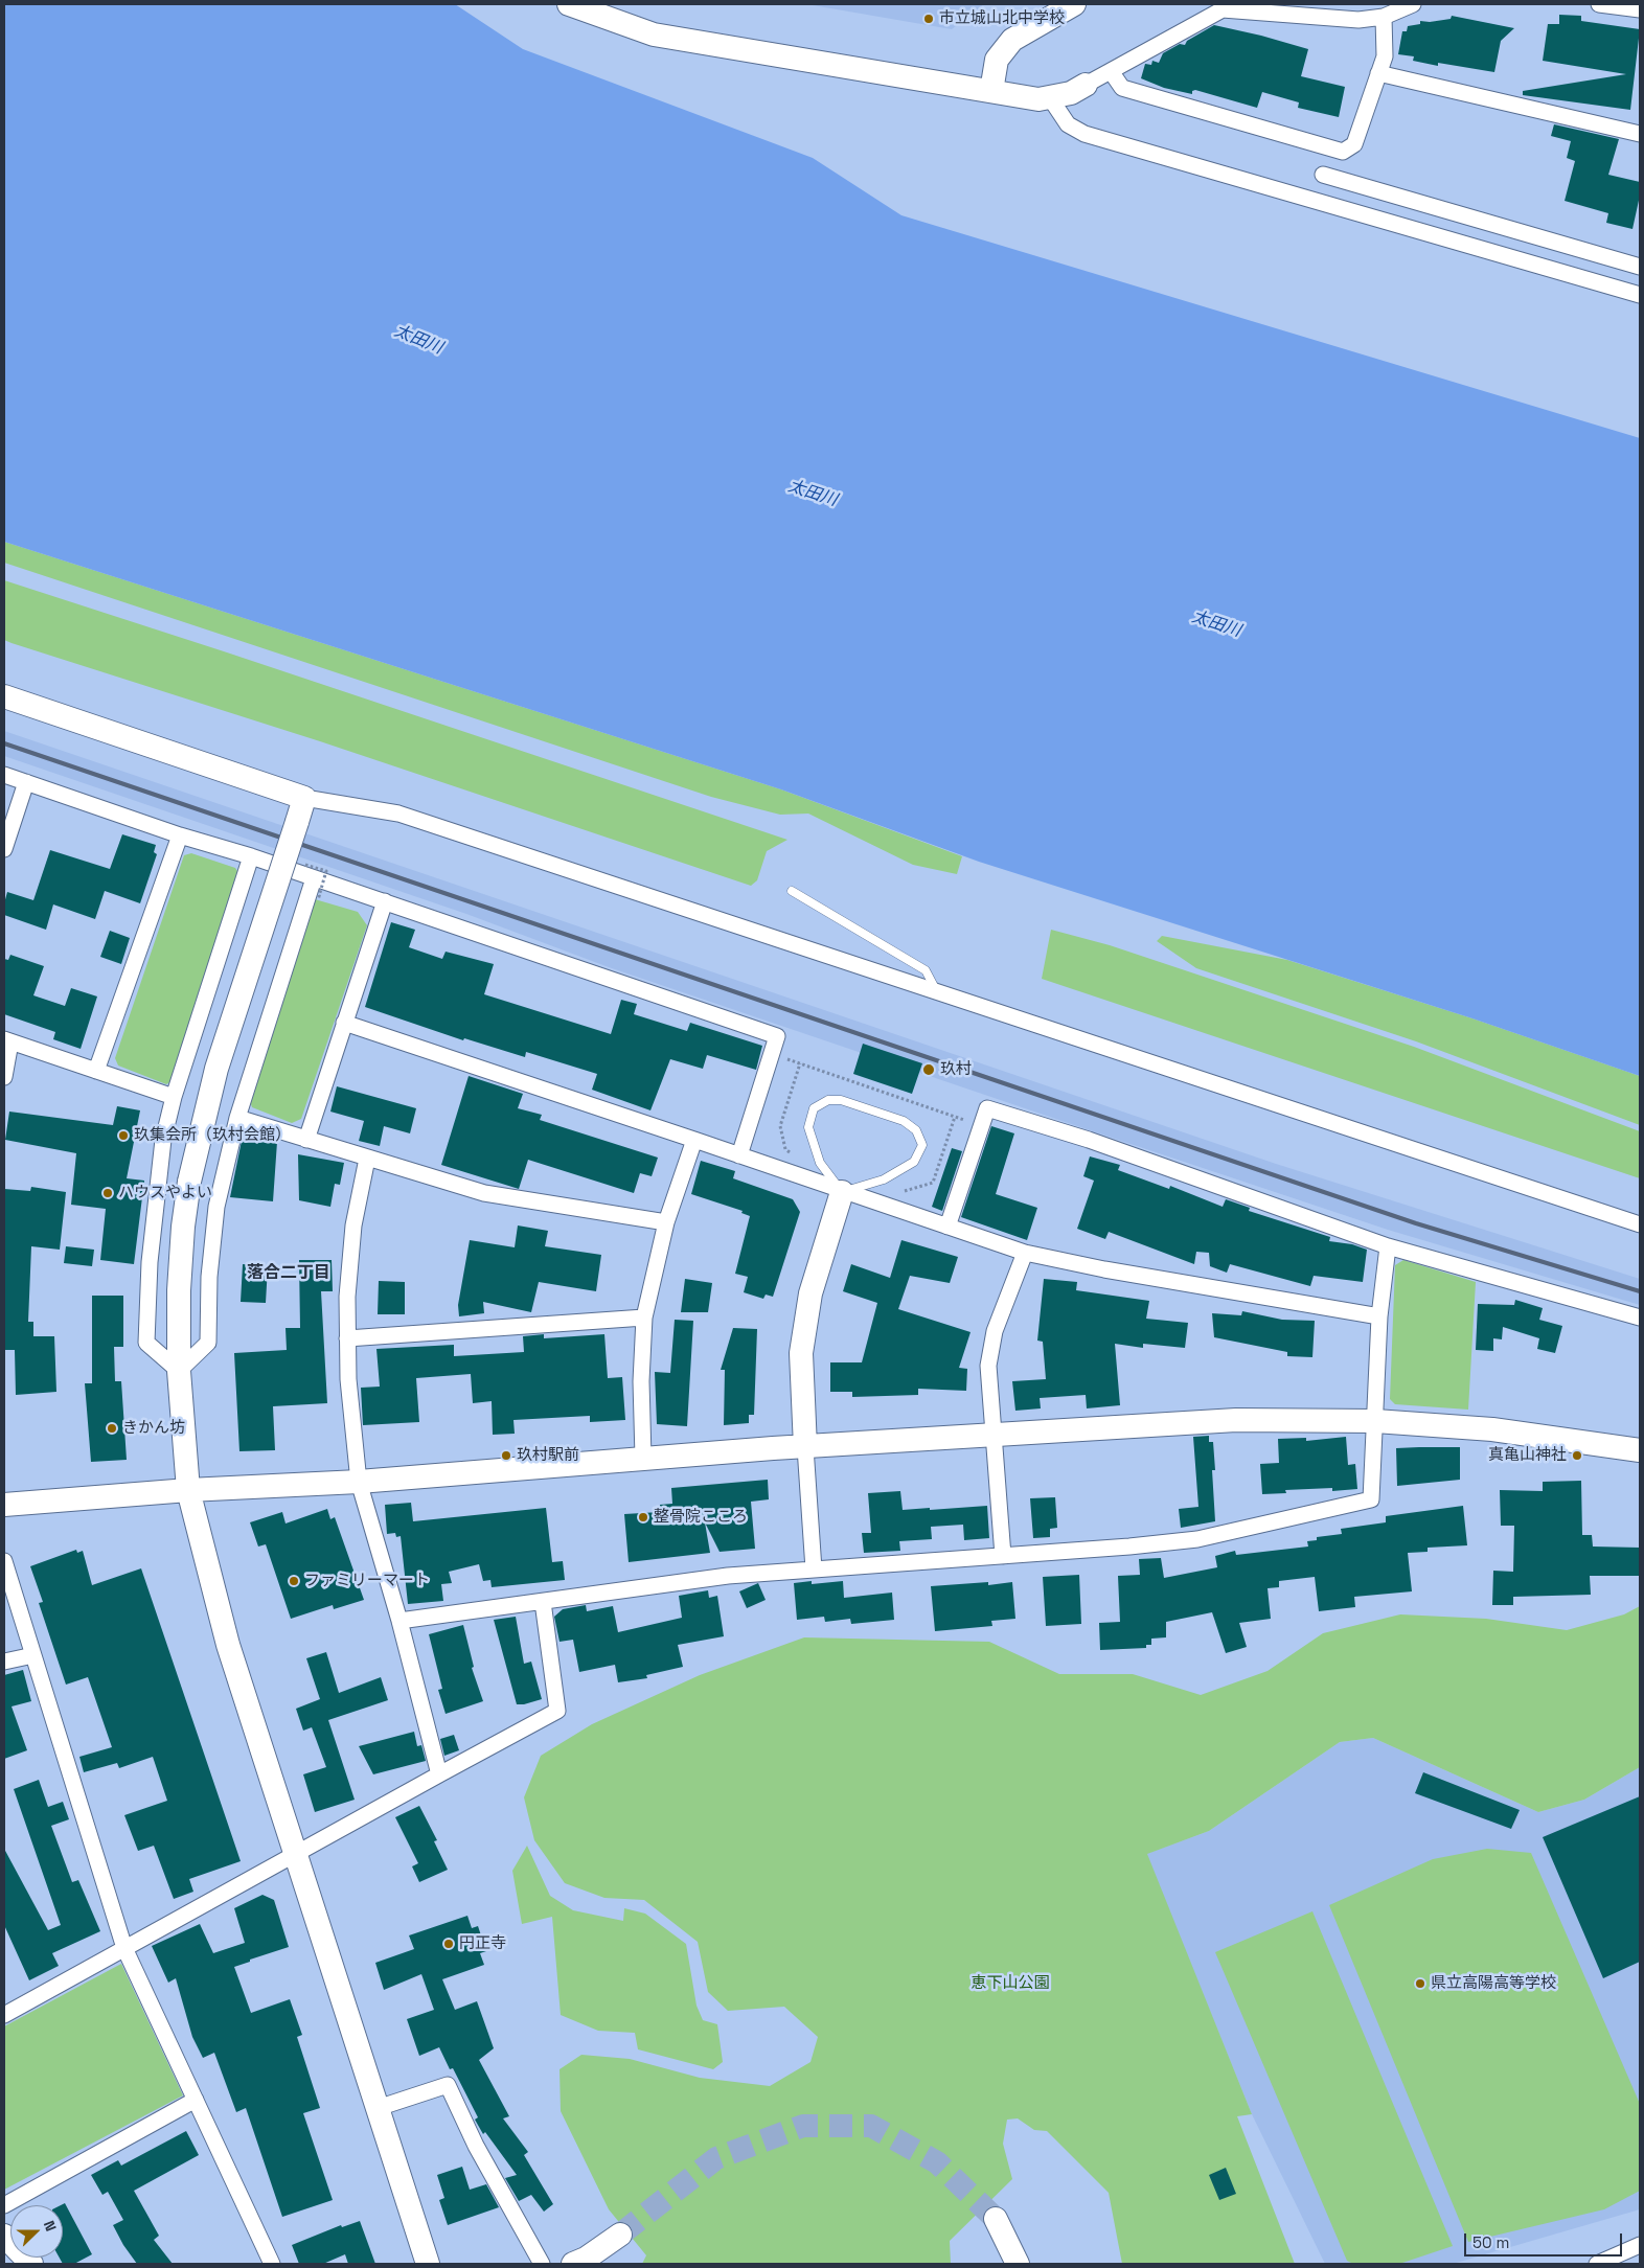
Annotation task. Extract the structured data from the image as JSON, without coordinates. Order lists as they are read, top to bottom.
{
  "districts": ["落合二丁目"],
  "water": ["太田川"],
  "parks": ["恵下山公園"],
  "places": [
    "市立城山北中学校",
    "玖村",
    "玖集会所（玖村会館）",
    "ハウスやよい",
    "きかん坊",
    "玖村駅前",
    "真亀山神社",
    "整骨院こころ",
    "ファミリーマート",
    "円正寺",
    "県立高陽高等学校"
  ],
  "scale_bar": "50 m",
  "north": "right"
}
